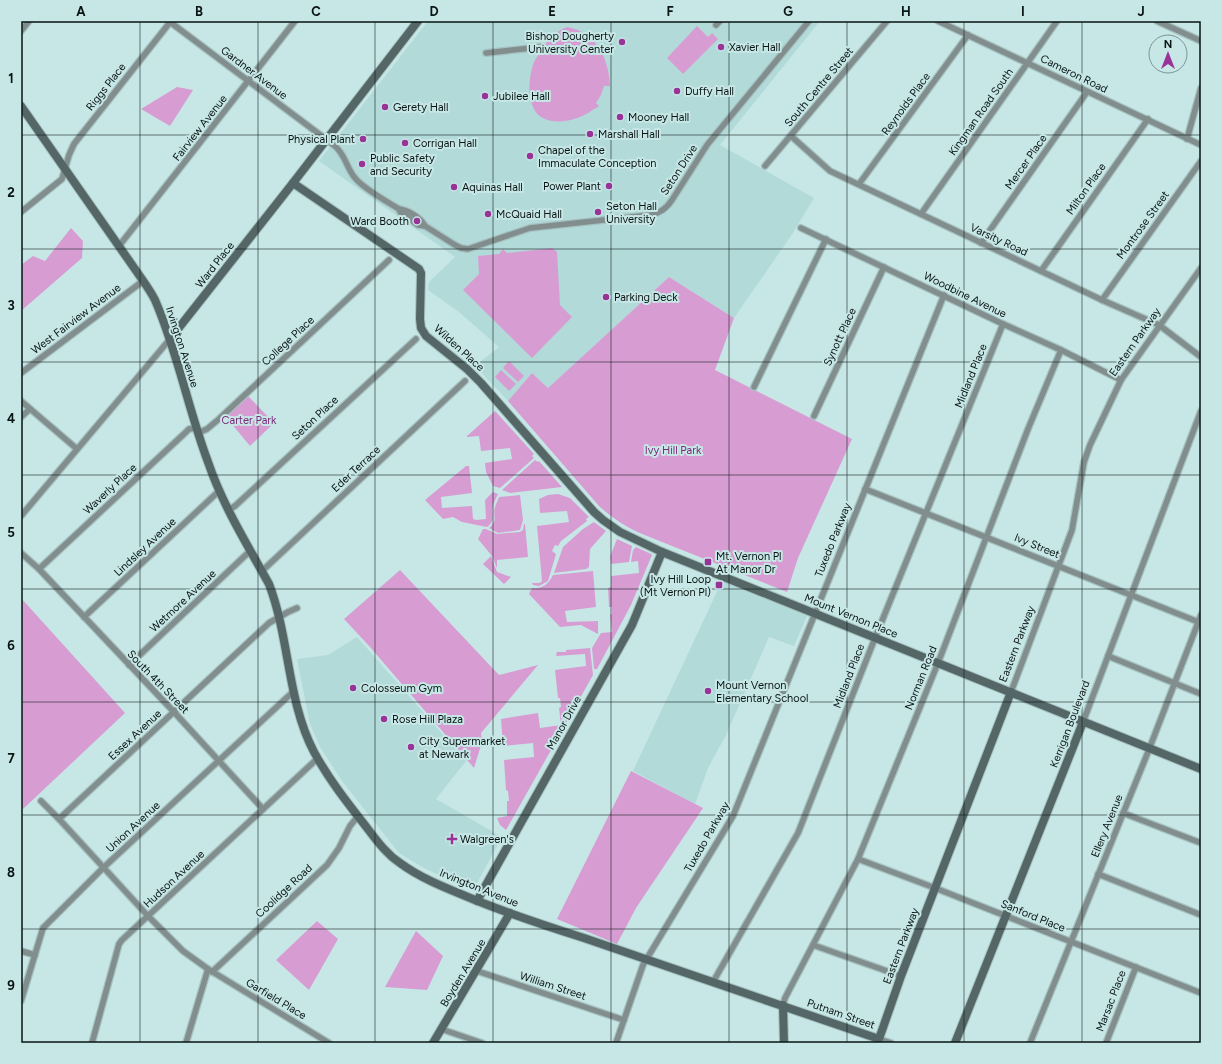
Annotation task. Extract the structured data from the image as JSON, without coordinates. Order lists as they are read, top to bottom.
{
  "streets": {
    "street": [
      "Gardner Avenue",
      "Cameron Road",
      "Riggs Place",
      "South Centre Street",
      "Reynolds Place",
      "Kingman Road South",
      "Fairview Avenue",
      "Mercer Place",
      "Seton Drive",
      "Milton Place",
      "Montrose Street",
      "Varsity Road",
      "Ward Place",
      "Woodbine Avenue",
      "West Fairview Avenue",
      "Synott Place",
      "College Place",
      "Eastern Parkway",
      "Irvington Avenue",
      "Wilden Place",
      "Midland Place",
      "Seton Place",
      "Eder Terrace",
      "Waverly Place",
      "Tuxedo Parkway",
      "Ivy Street",
      "Lindsley Avenue",
      "Wetmore Avenue",
      "Mount Vernon Place",
      "Norman Road",
      "South 4th Street",
      "Manor Drive",
      "Kerrigan Boulevard",
      "Essex Avenue",
      "Ellery Avenue",
      "Union Avenue",
      "Hudson Avenue",
      "Coolidge Road",
      "Sanford Place",
      "Boyden Avenue",
      "William Street",
      "Garfield Place",
      "Marsac Place",
      "Putnam Street"
    ]
  },
  "crossings": [
    ["Gardner Avenue", "Riggs Place"],
    ["Gardner Avenue", "Fairview Avenue"],
    ["Gardner Avenue", "Seton Drive"],
    ["Gardner Avenue", "Ward Place"],
    ["Cameron Road", "Reynolds Place"],
    ["Cameron Road", "Kingman Road South"],
    ["Cameron Road", "Mercer Place"],
    ["Cameron Road", "Milton Place"],
    ["Riggs Place", "Irvington Avenue"],
    ["South Centre Street", "Varsity Road"],
    ["Reynolds Place", "Varsity Road"],
    ["Kingman Road South", "Varsity Road"],
    ["Fairview Avenue", "Irvington Avenue"],
    ["Mercer Place", "Varsity Road"],
    ["Seton Drive", "Ward Place"],
    ["Milton Place", "Varsity Road"],
    ["Montrose Street", "Varsity Road"],
    ["Varsity Road", "Eastern Parkway"],
    ["Ward Place", "Irvington Avenue"],
    ["Ward Place", "Wilden Place"],
    ["Woodbine Avenue", "Synott Place"],
    ["Woodbine Avenue", "Eastern Parkway"],
    ["Woodbine Avenue", "Midland Place"],
    ["Woodbine Avenue", "Tuxedo Parkway"],
    ["Woodbine Avenue", "Norman Road"],
    ["West Fairview Avenue", "Irvington Avenue"],
    ["College Place", "Irvington Avenue"],
    ["College Place", "Waverly Place"],
    ["Eastern Parkway", "Ivy Street"],
    ["Eastern Parkway", "Mount Vernon Place"],
    ["Eastern Parkway", "Sanford Place"],
    ["Eastern Parkway", "Putnam Street"],
    ["Irvington Avenue", "Midland Place"],
    ["Irvington Avenue", "Seton Place"],
    ["Irvington Avenue", "Eder Terrace"],
    ["Irvington Avenue", "Waverly Place"],
    ["Irvington Avenue", "Tuxedo Parkway"],
    ["Irvington Avenue", "Lindsley Avenue"],
    ["Irvington Avenue", "Wetmore Avenue"],
    ["Irvington Avenue", "Norman Road"],
    ["Irvington Avenue", "Manor Drive"],
    ["Irvington Avenue", "Essex Avenue"],
    ["Irvington Avenue", "Union Avenue"],
    ["Irvington Avenue", "Hudson Avenue"],
    ["Irvington Avenue", "Coolidge Road"],
    ["Irvington Avenue", "Boyden Avenue"],
    ["Irvington Avenue", "Putnam Street"],
    ["Wilden Place", "Mount Vernon Place"],
    ["Midland Place", "Ivy Street"],
    ["Midland Place", "Mount Vernon Place"],
    ["Waverly Place", "South 4th Street"],
    ["Tuxedo Parkway", "Ivy Street"],
    ["Tuxedo Parkway", "Mount Vernon Place"],
    ["Tuxedo Parkway", "William Street"],
    ["Ivy Street", "Norman Road"],
    ["Ivy Street", "Kerrigan Boulevard"],
    ["Ivy Street", "Ellery Avenue"],
    ["Lindsley Avenue", "South 4th Street"],
    ["Wetmore Avenue", "South 4th Street"],
    ["Mount Vernon Place", "Norman Road"],
    ["Mount Vernon Place", "Manor Drive"],
    ["Mount Vernon Place", "Kerrigan Boulevard"],
    ["Mount Vernon Place", "Ellery Avenue"],
    ["Norman Road", "Sanford Place"],
    ["Norman Road", "Putnam Street"],
    ["South 4th Street", "Essex Avenue"],
    ["South 4th Street", "Union Avenue"],
    ["South 4th Street", "Hudson Avenue"],
    ["Kerrigan Boulevard", "Sanford Place"],
    ["Essex Avenue", "Garfield Place"],
    ["Ellery Avenue", "Sanford Place"],
    ["Union Avenue", "Garfield Place"],
    ["Hudson Avenue", "Garfield Place"],
    ["Coolidge Road", "Garfield Place"],
    ["Sanford Place", "Marsac Place"],
    ["Boyden Avenue", "William Street"]
  ],
  "parks": ["Carter Park", "Ivy Hill Park"],
  "places": {
    "other": [
      "Bishop Dougherty University Center",
      "Xavier Hall",
      "Duffy Hall",
      "Jubilee Hall",
      "Gerety Hall",
      "Mooney Hall",
      "Marshall Hall",
      "Physical Plant",
      "Corrigan Hall",
      "Chapel of the Immaculate Conception",
      "Public Safety and Security",
      "Power Plant",
      "Aquinas Hall",
      "Seton Hall University",
      "McQuaid Hall",
      "Ward Booth",
      "Parking Deck",
      "Colosseum Gym",
      "Mount Vernon Elementary School",
      "Rose Hill Plaza",
      "City Supermarket at Newark"
    ],
    "transit": ["Mt. Vernon Pl At Manor Dr", "Ivy Hill Loop (Mt Vernon Pl)"],
    "health": ["Walgreen's"]
  },
  "north": "top",
  "grid": {
    "columns": [
      "A",
      "B",
      "C",
      "D",
      "E",
      "F",
      "G",
      "H",
      "I",
      "J"
    ],
    "rows": [
      "1",
      "2",
      "3",
      "4",
      "5",
      "6",
      "7",
      "8",
      "9"
    ]
  }
}
